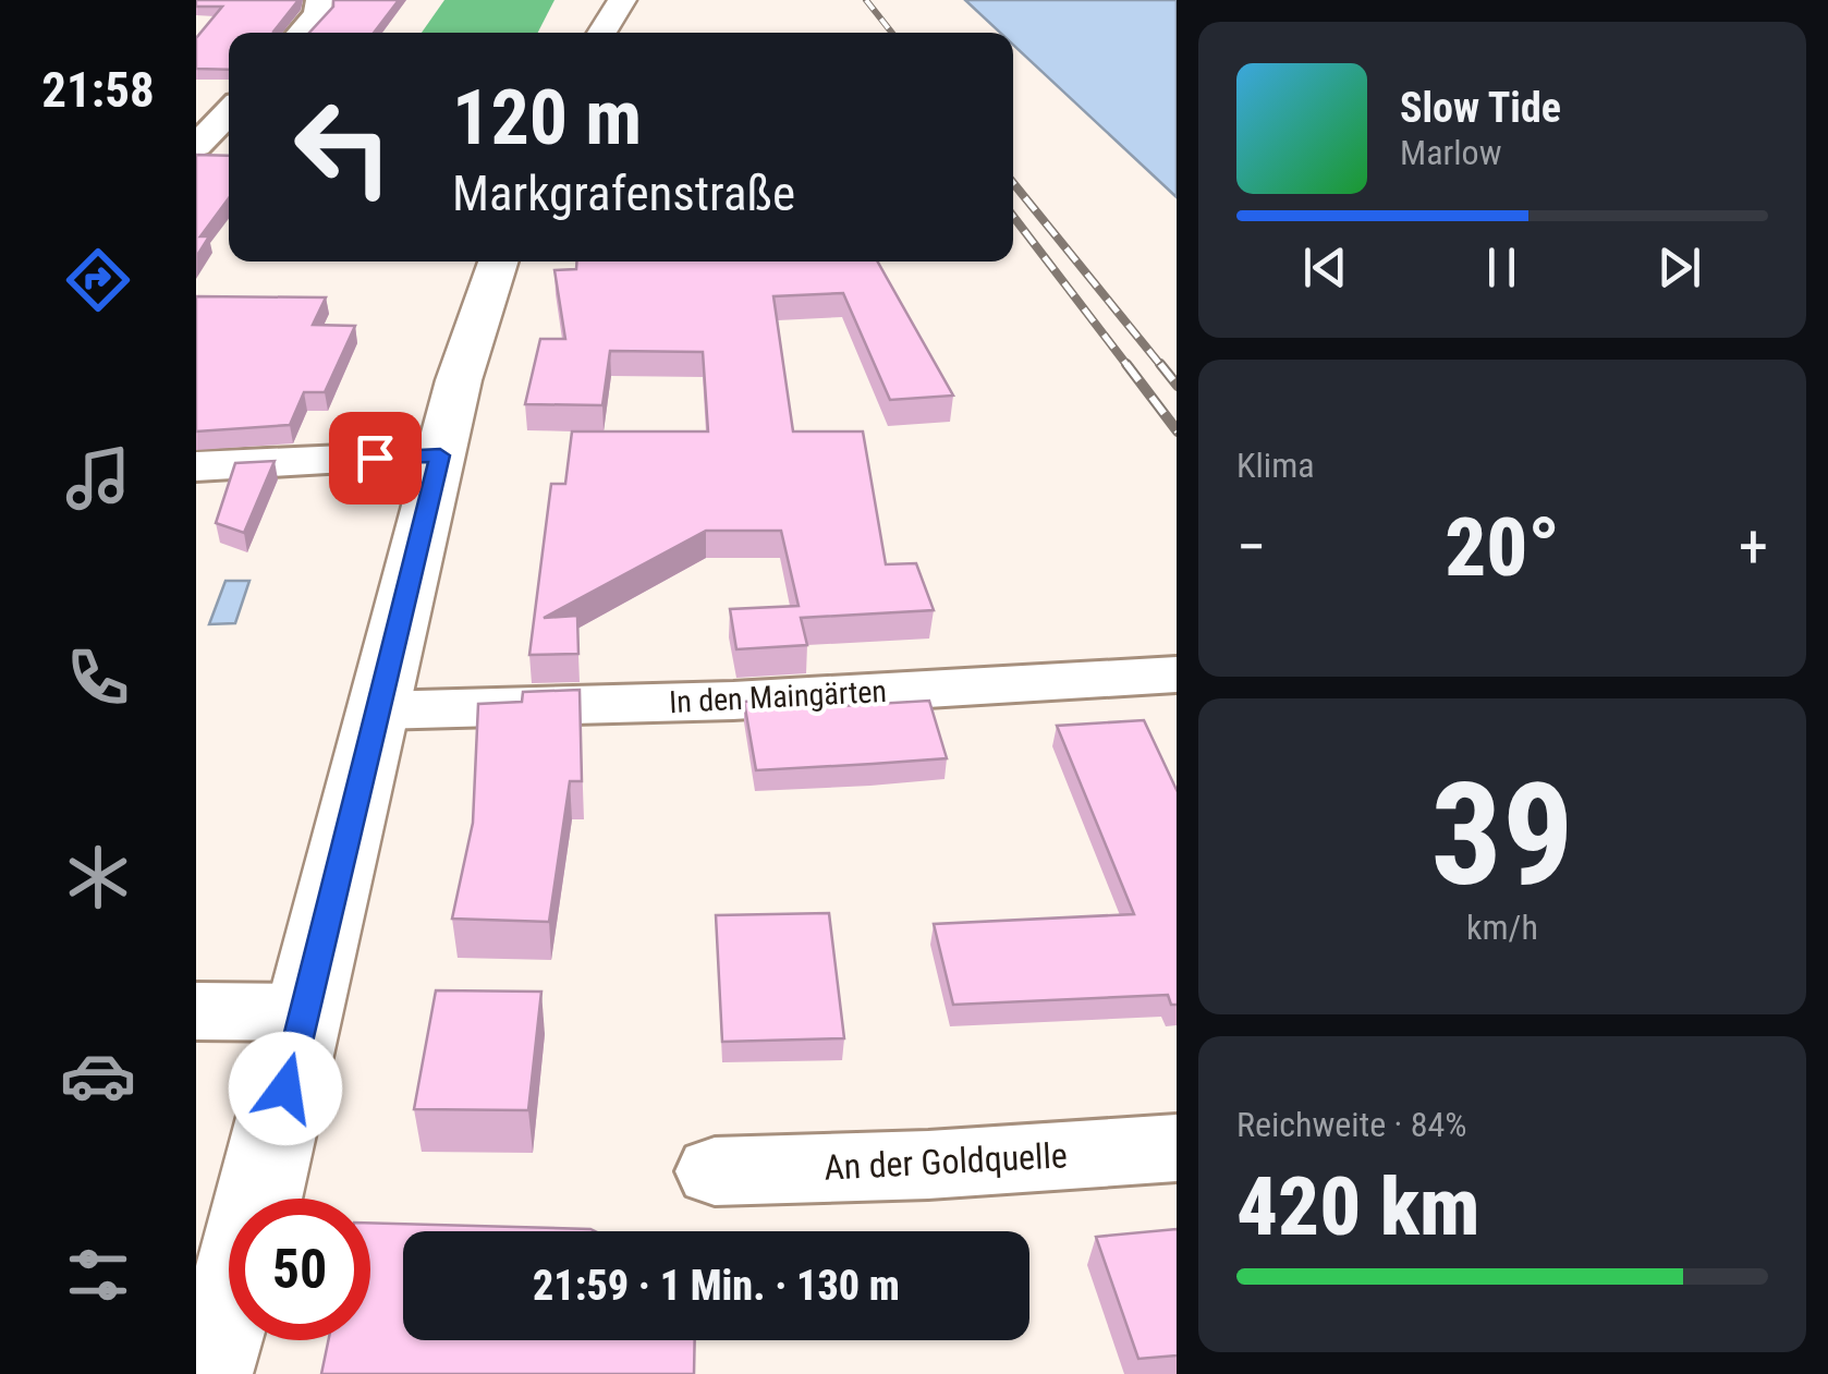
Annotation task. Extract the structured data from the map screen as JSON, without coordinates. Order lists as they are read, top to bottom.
{
  "streets": {
    "street": ["In den Maingärten", "An der Goldquelle"]
  },
  "page": {
    "tabs": "21:58",
    "turn": ["120 m", "Markgrafenstraße"],
    "song": ["Slow Tide", "Marlow"],
    "tile": [
      "Klima",
      ["39", "km/h"],
      ["Reichweite · 84%", "420 km"]
    ],
    "heat": ["−", "20°", "+"],
    "limit": "50",
    "trip": "21:59 · 1 Min. · 130 m"
  }
}
